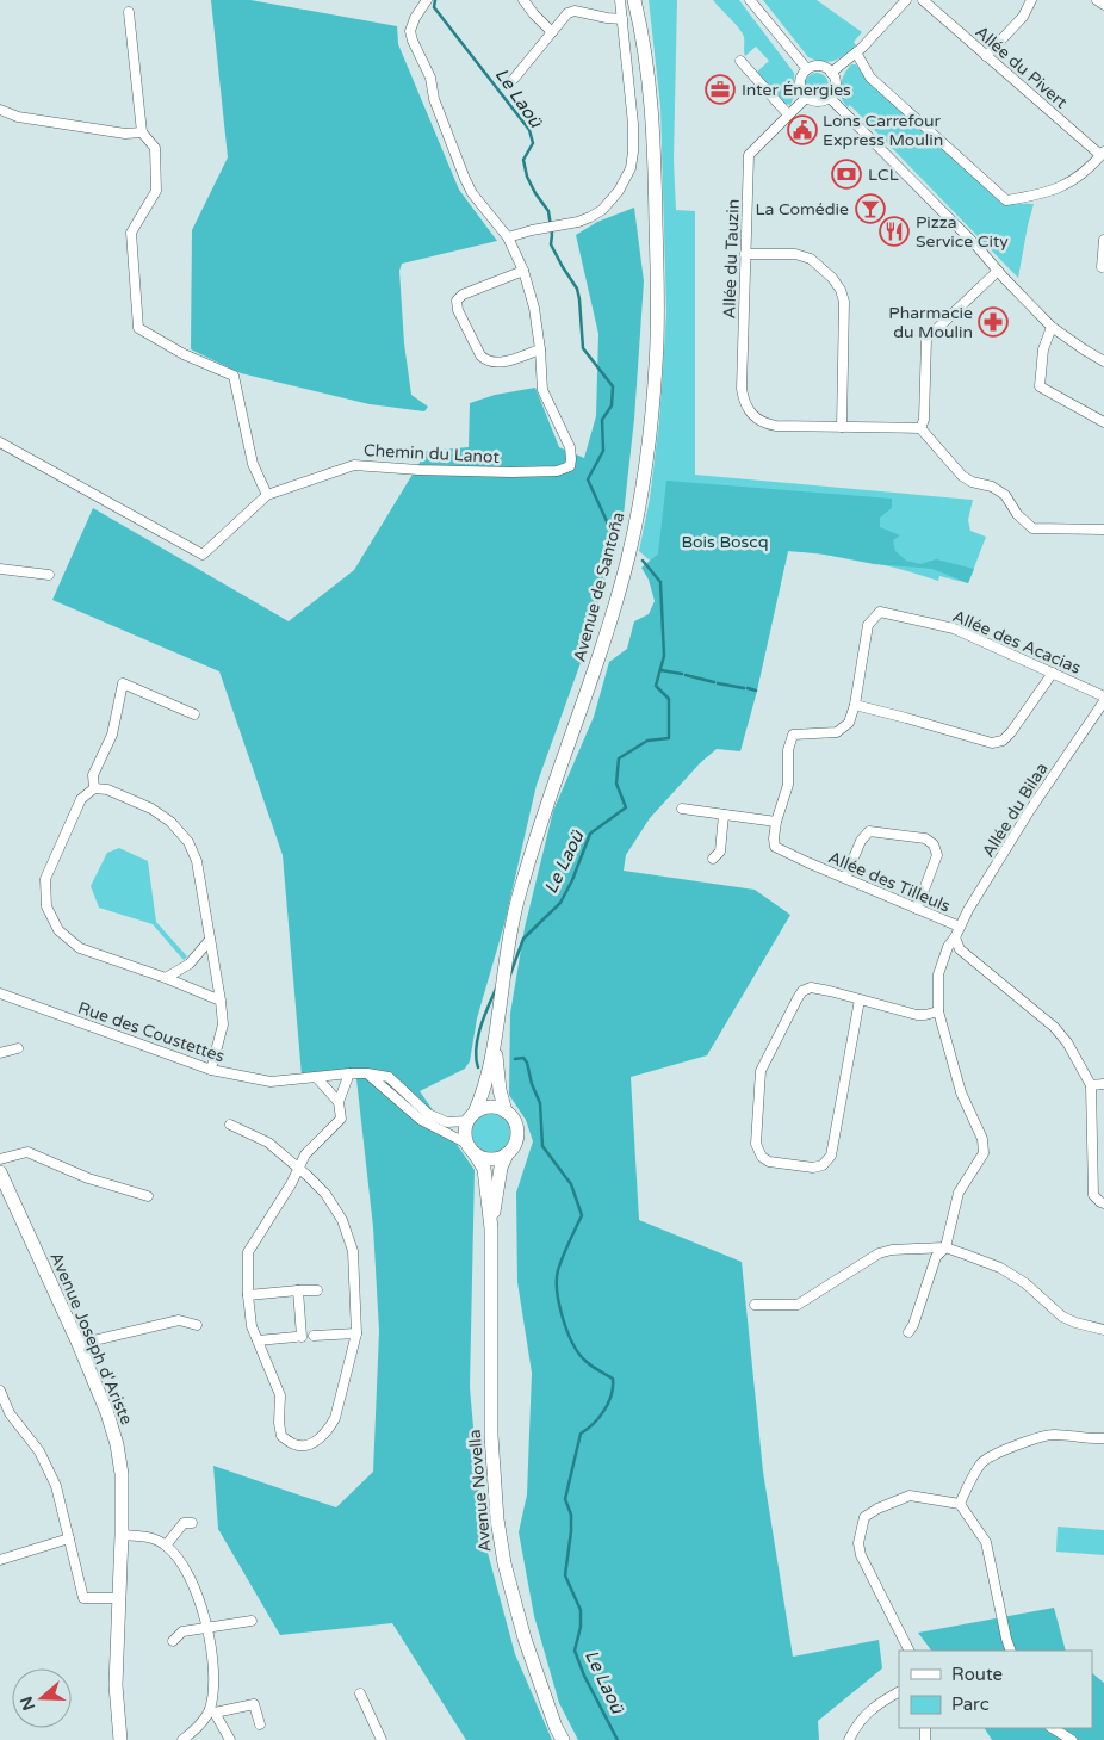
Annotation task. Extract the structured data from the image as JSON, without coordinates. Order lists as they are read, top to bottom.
{
  "streets": {
    "main road": ["Avenue de Santoña", "Avenue Joseph d'Ariste", "Avenue Novella"],
    "street": [
      "Allée du Pivert",
      "Allée du Tauzin",
      "Chemin du Lanot",
      "Allée des Acacias",
      "Allée du Bilaa",
      "Allée des Tilleuls",
      "Rue des Coustettes"
    ]
  },
  "crossings": [
    ["Avenue de Santoña", "Rue des Coustettes"],
    ["Avenue de Santoña", "Avenue Novella"],
    ["Allée des Acacias", "Allée du Bilaa"],
    ["Allée des Acacias", "Allée des Tilleuls"],
    ["Allée du Bilaa", "Allée des Tilleuls"],
    ["Rue des Coustettes", "Avenue Novella"]
  ],
  "water": ["Le Laoü"],
  "parks": ["Bois Boscq"],
  "places": {
    "office": ["Inter Énergies"],
    "public building": ["Lons Carrefour Express Moulin"],
    "bank": ["LCL"],
    "bar": ["La Comédie"],
    "restaurant": ["Pizza Service City"],
    "pharmacy": ["Pharmacie du Moulin"]
  },
  "legend": ["Route", "Parc"],
  "north": "left"
}
